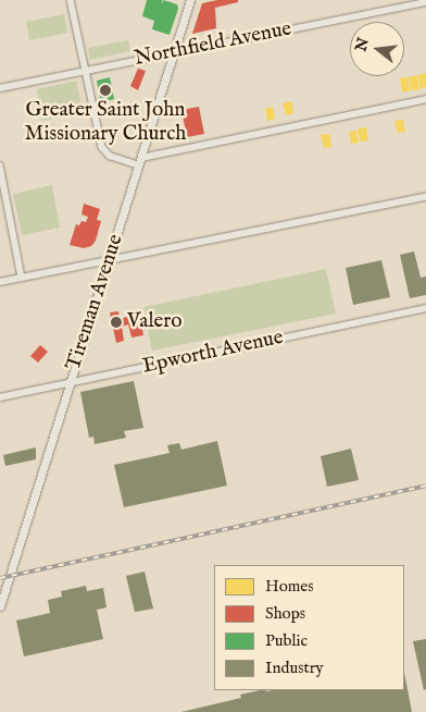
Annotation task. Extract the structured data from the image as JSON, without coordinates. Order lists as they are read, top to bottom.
{
  "streets": {
    "street": ["Northfield Avenue", "Tireman Avenue", "Epworth Avenue"]
  },
  "crossings": [
    ["Northfield Avenue", "Tireman Avenue"],
    ["Tireman Avenue", "Epworth Avenue"]
  ],
  "places": ["Greater Saint John Missionary Church", "Valero"],
  "legend": [
    "Homes",
    "Shops",
    "Public",
    "Industry"
  ],
  "north": "left"
}
